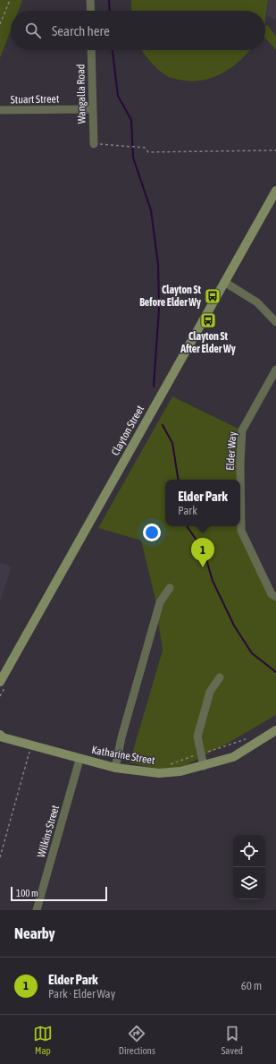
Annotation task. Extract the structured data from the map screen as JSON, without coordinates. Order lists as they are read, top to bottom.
{
  "streets": {
    "main road": ["Clayton Street", "Katharine Street"],
    "street": [
      "Wangalla Road",
      "Stuart Street",
      "Elder Way",
      "Wilkins Street"
    ]
  },
  "crossings": [
    ["Wangalla Road", "Stuart Street"],
    ["Katharine Street", "Wilkins Street"]
  ],
  "places": {
    "bus stop": ["Clayton St Before Elder Wy", "Clayton St After Elder Wy"]
  },
  "scale_bar": "100 m",
  "page": {
    "search": "Search here",
    "popup": ["Elder Park", "Park"],
    "pins": "1",
    "scale": "100 m",
    "heading": "Nearby",
    "list": [
      {
        "mark": "1",
        "name": "Elder Park",
        "note": "Park · Elder Way",
        "value": "60 m"
      }
    ],
    "nav": ["Map", "Directions", "Saved"]
  }
}
